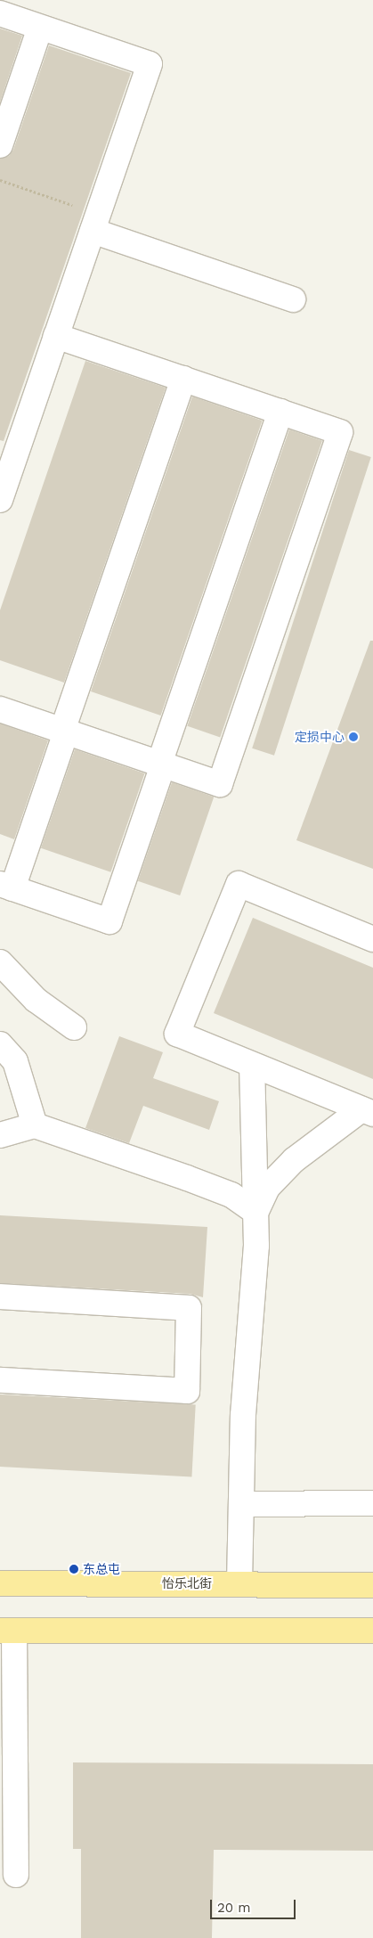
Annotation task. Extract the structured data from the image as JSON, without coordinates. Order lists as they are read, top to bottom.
{
  "streets": {
    "main road": ["怡乐北街"]
  },
  "places": ["定损中心", "东总屯"],
  "scale_bar": "20 m"
}
